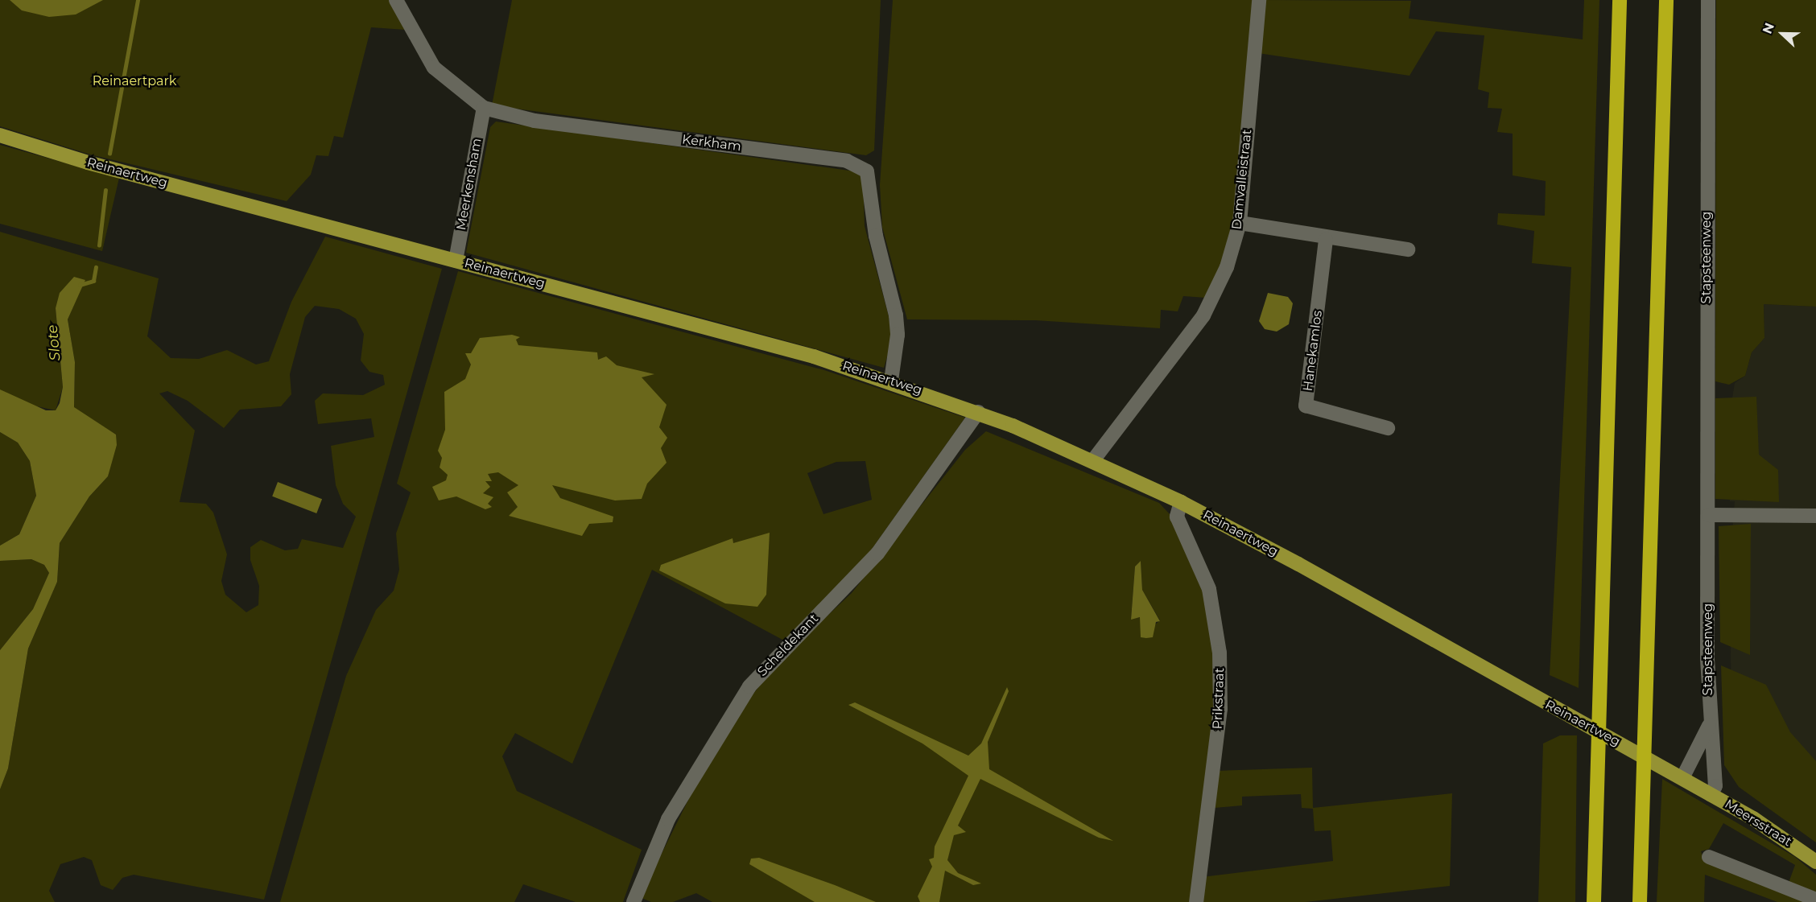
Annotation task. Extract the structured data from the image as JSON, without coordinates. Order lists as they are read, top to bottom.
{
  "streets": {
    "main road": ["Reinaertweg", "Meersstraat"],
    "street": [
      "Kerkham",
      "Damvalleistraat",
      "Meerkensham",
      "Stapsteenweg",
      "Hanekamlos",
      "Scheldekant",
      "Prikstraat"
    ]
  },
  "crossings": [
    ["Kerkham", "Reinaertweg"],
    ["Kerkham", "Meerkensham"],
    ["Reinaertweg", "Damvalleistraat"],
    ["Reinaertweg", "Meerkensham"],
    ["Reinaertweg", "Stapsteenweg"],
    ["Reinaertweg", "Scheldekant"],
    ["Reinaertweg", "Prikstraat"],
    ["Reinaertweg", "Meersstraat"],
    ["Stapsteenweg", "Meersstraat"]
  ],
  "water": ["Slote"],
  "parks": ["Reinaertpark"],
  "north": "left"
}
